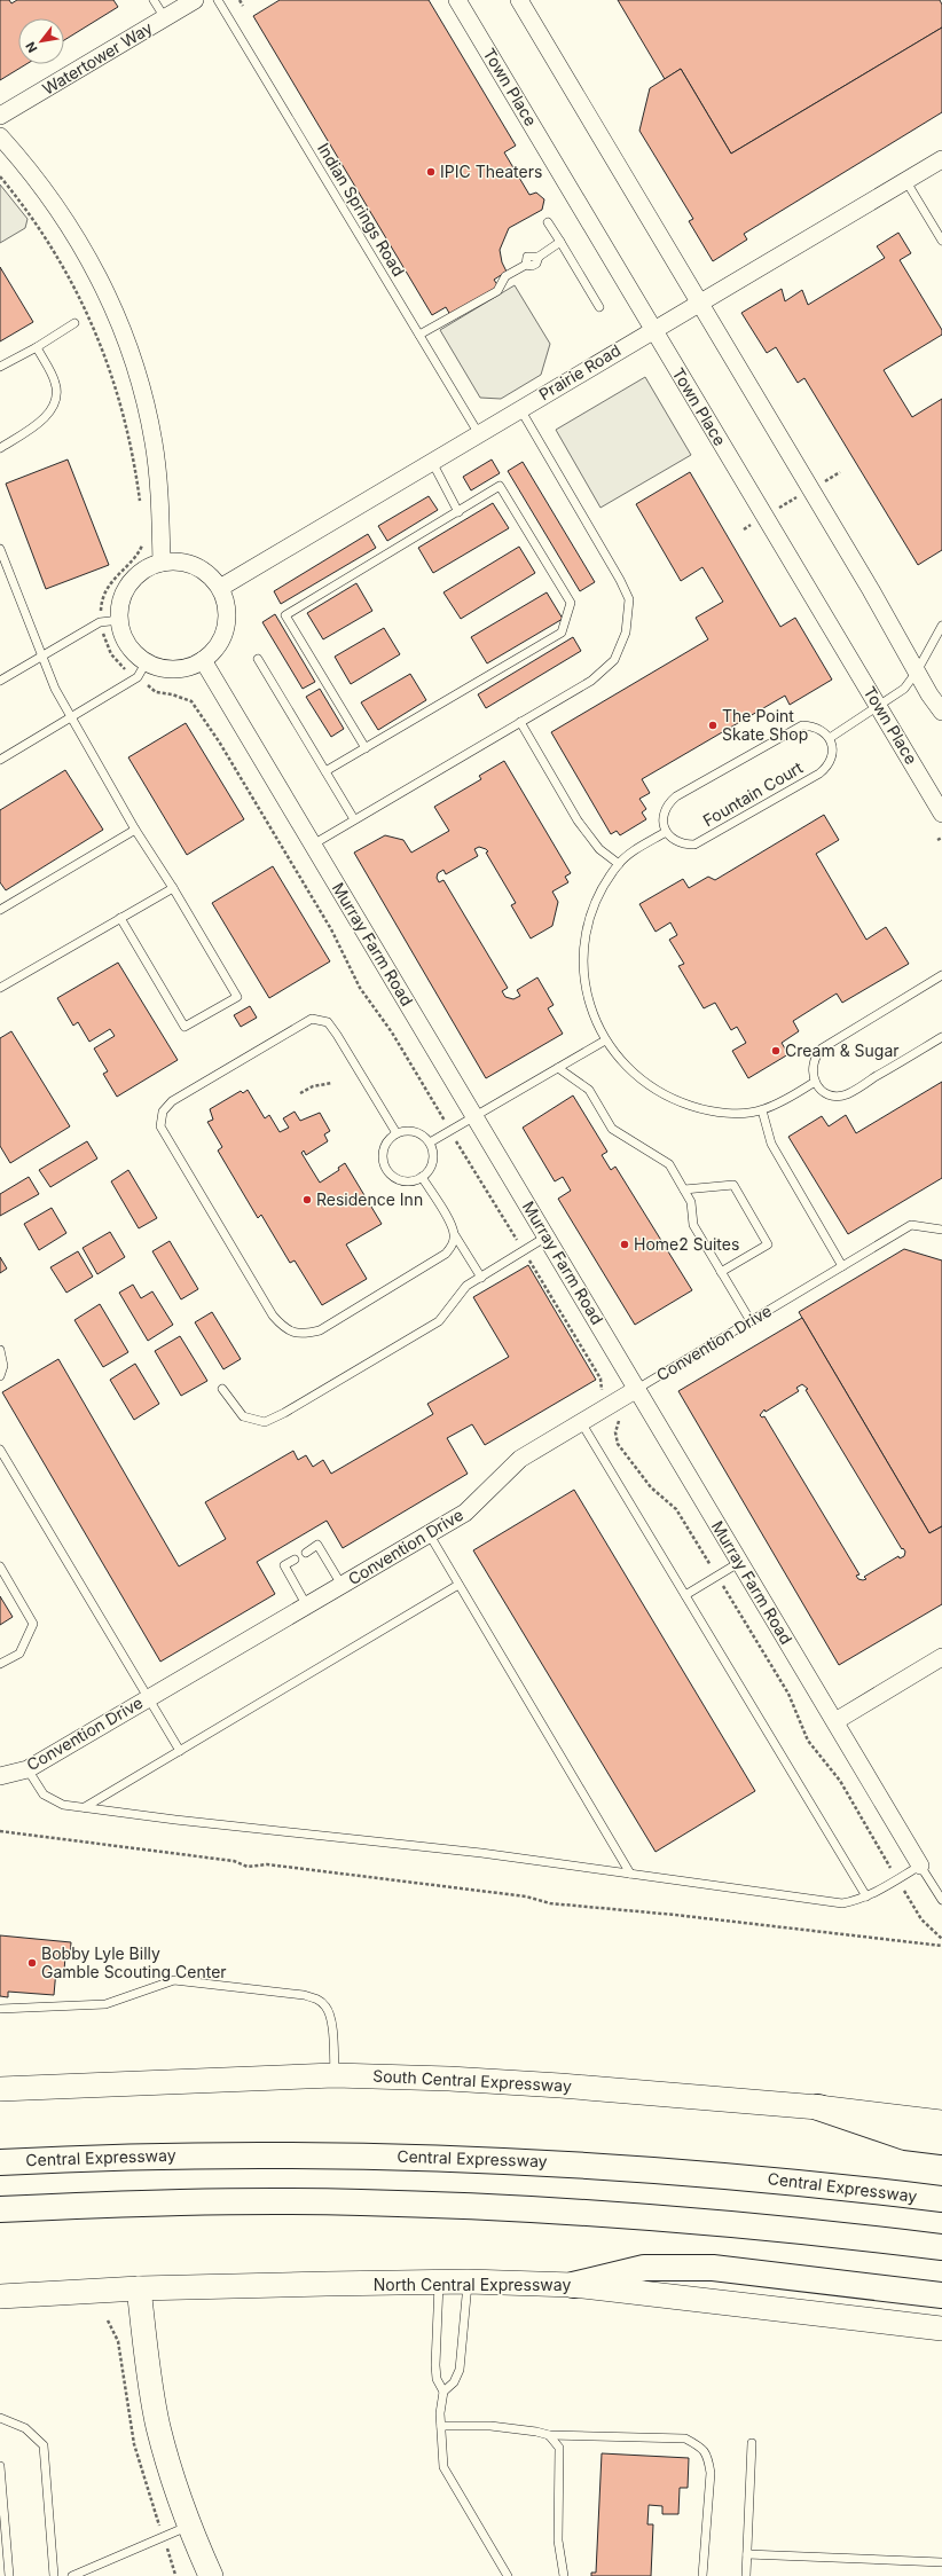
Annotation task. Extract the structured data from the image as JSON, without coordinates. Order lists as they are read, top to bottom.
{
  "streets": {
    "highway": ["Central Expressway"],
    "main road": ["South Central Expressway", "North Central Expressway"],
    "street": [
      "Watertower Way",
      "Town Place",
      "Prairie Road",
      "Murray Farm Road",
      "Convention Drive"
    ],
    "lane": ["Indian Springs Road", "Fountain Court"]
  },
  "crossings": [
    ["Town Place", "Prairie Road"],
    ["Indian Springs Road", "Prairie Road"],
    ["Prairie Road", "Murray Farm Road"],
    ["Murray Farm Road", "Convention Drive"]
  ],
  "places": [
    "IPIC Theaters",
    "The Point Skate Shop",
    "Cream & Sugar",
    "Residence Inn",
    "Home2 Suites",
    "Bobby Lyle Billy Gamble Scouting Center"
  ],
  "north": "bottom left"
}
